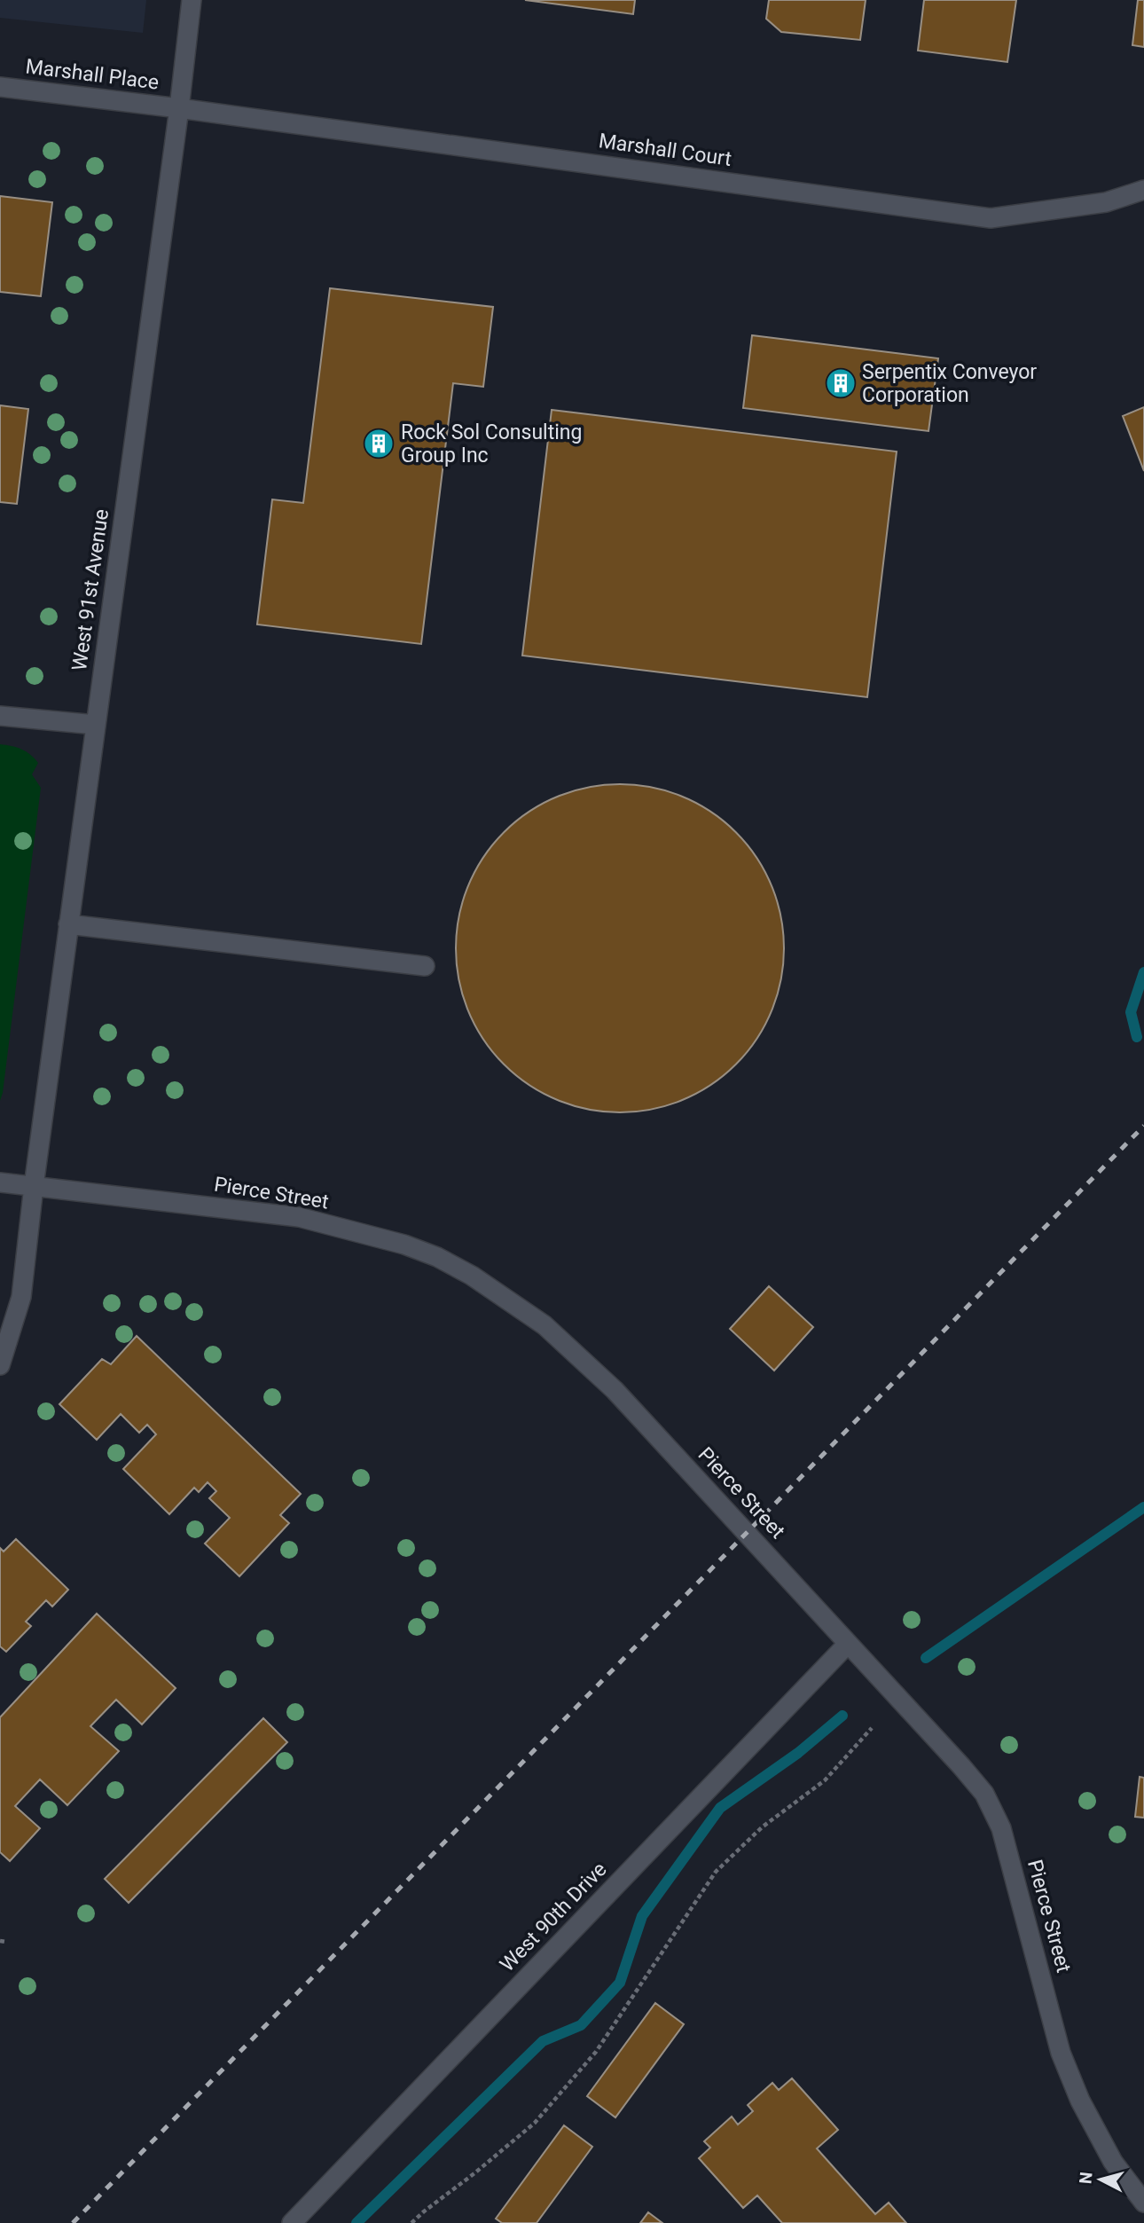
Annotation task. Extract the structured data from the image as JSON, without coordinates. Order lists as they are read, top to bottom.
{
  "streets": {
    "street": [
      "Marshall Place",
      "Marshall Court",
      "West 91st Avenue",
      "Pierce Street",
      "West 90th Drive"
    ]
  },
  "crossings": [
    ["Marshall Place", "Marshall Court"],
    ["Marshall Place", "West 91st Avenue"],
    ["Marshall Court", "West 91st Avenue"],
    ["West 91st Avenue", "Pierce Street"],
    ["Pierce Street", "West 90th Drive"]
  ],
  "places": {
    "building": ["Serpentix Conveyor Corporation", "Rock Sol Consulting Group Inc"]
  },
  "north": "left"
}
